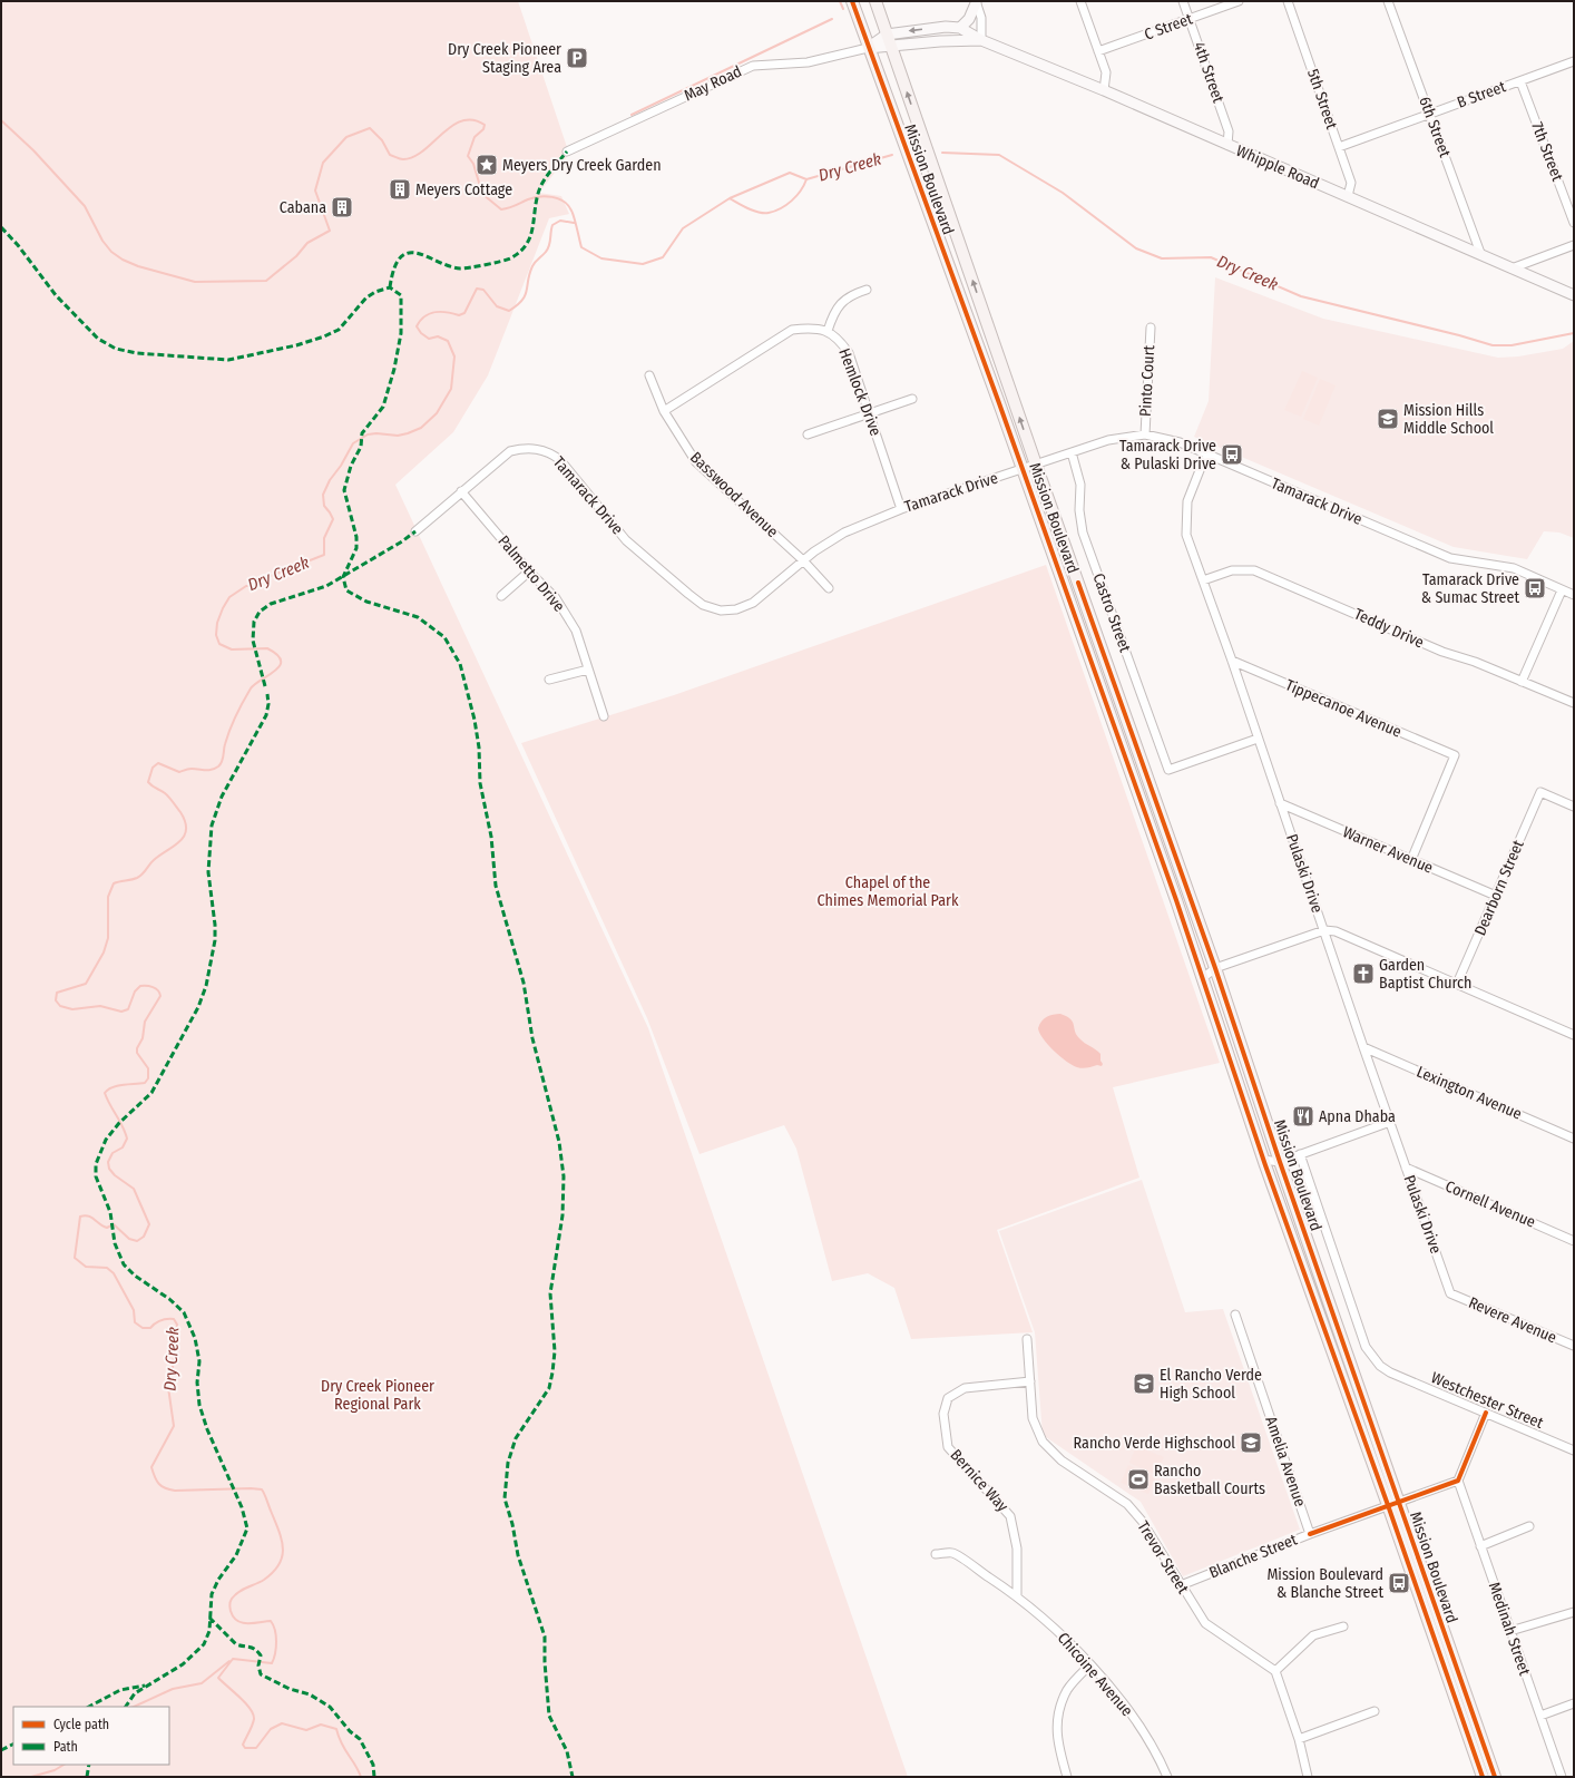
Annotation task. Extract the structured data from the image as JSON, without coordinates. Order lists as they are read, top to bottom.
{
  "streets": {
    "main road": ["Whipple Road", "Mission Boulevard"],
    "street": [
      "C Street",
      "4th Street",
      "May Road",
      "B Street",
      "5th Street",
      "6th Street",
      "7th Street",
      "Pinto Court",
      "Hemlock Drive",
      "Tamarack Drive",
      "Basswood Avenue",
      "Palmetto Drive",
      "Castro Street",
      "Teddy Drive",
      "Tippecanoe Avenue",
      "Warner Avenue",
      "Pulaski Drive",
      "Dearborn Street",
      "Lexington Avenue",
      "Cornell Avenue",
      "Revere Avenue",
      "Westchester Street",
      "Amelia Avenue",
      "Bernice Way",
      "Blanche Street",
      "Trevor Street",
      "Medinah Street",
      "Chicoine Avenue"
    ]
  },
  "crossings": [
    ["C Street", "4th Street"],
    ["4th Street", "Whipple Road"],
    ["May Road", "Whipple Road"],
    ["May Road", "Mission Boulevard"],
    ["B Street", "5th Street"],
    ["B Street", "6th Street"],
    ["B Street", "7th Street"],
    ["5th Street", "Whipple Road"],
    ["6th Street", "Whipple Road"],
    ["Whipple Road", "Mission Boulevard"],
    ["Mission Boulevard", "Tamarack Drive"],
    ["Mission Boulevard", "Blanche Street"],
    ["Pinto Court", "Tamarack Drive"],
    ["Hemlock Drive", "Tamarack Drive"],
    ["Hemlock Drive", "Basswood Avenue"],
    ["Tamarack Drive", "Basswood Avenue"],
    ["Tamarack Drive", "Palmetto Drive"],
    ["Tamarack Drive", "Castro Street"],
    ["Tamarack Drive", "Pulaski Drive"],
    ["Castro Street", "Pulaski Drive"],
    ["Teddy Drive", "Pulaski Drive"],
    ["Tippecanoe Avenue", "Warner Avenue"],
    ["Tippecanoe Avenue", "Pulaski Drive"],
    ["Warner Avenue", "Pulaski Drive"],
    ["Warner Avenue", "Dearborn Street"],
    ["Pulaski Drive", "Lexington Avenue"],
    ["Pulaski Drive", "Cornell Avenue"],
    ["Pulaski Drive", "Revere Avenue"],
    ["Amelia Avenue", "Blanche Street"],
    ["Bernice Way", "Trevor Street"],
    ["Bernice Way", "Chicoine Avenue"],
    ["Blanche Street", "Trevor Street"],
    ["Blanche Street", "Medinah Street"]
  ],
  "water": ["Dry Creek"],
  "parks": ["Chapel of the Chimes Memorial Park", "Dry Creek Pioneer Regional Park"],
  "places": {
    "parking": ["Dry Creek Pioneer Staging Area"],
    "place": ["Meyers Dry Creek Garden"],
    "building": ["Meyers Cottage", "Cabana"],
    "school or university": ["Mission Hills Middle School", "El Rancho Verde High School", "Rancho Verde Highschool"],
    "bus stop": ["Tamarack Drive & Pulaski Drive", "Tamarack Drive & Sumac Street", "Mission Boulevard & Blanche Street"],
    "church": ["Garden Baptist Church"],
    "restaurant": ["Apna Dhaba"],
    "sports": ["Rancho Basketball Courts"]
  },
  "legend": ["Cycle path", "Path"]
}
